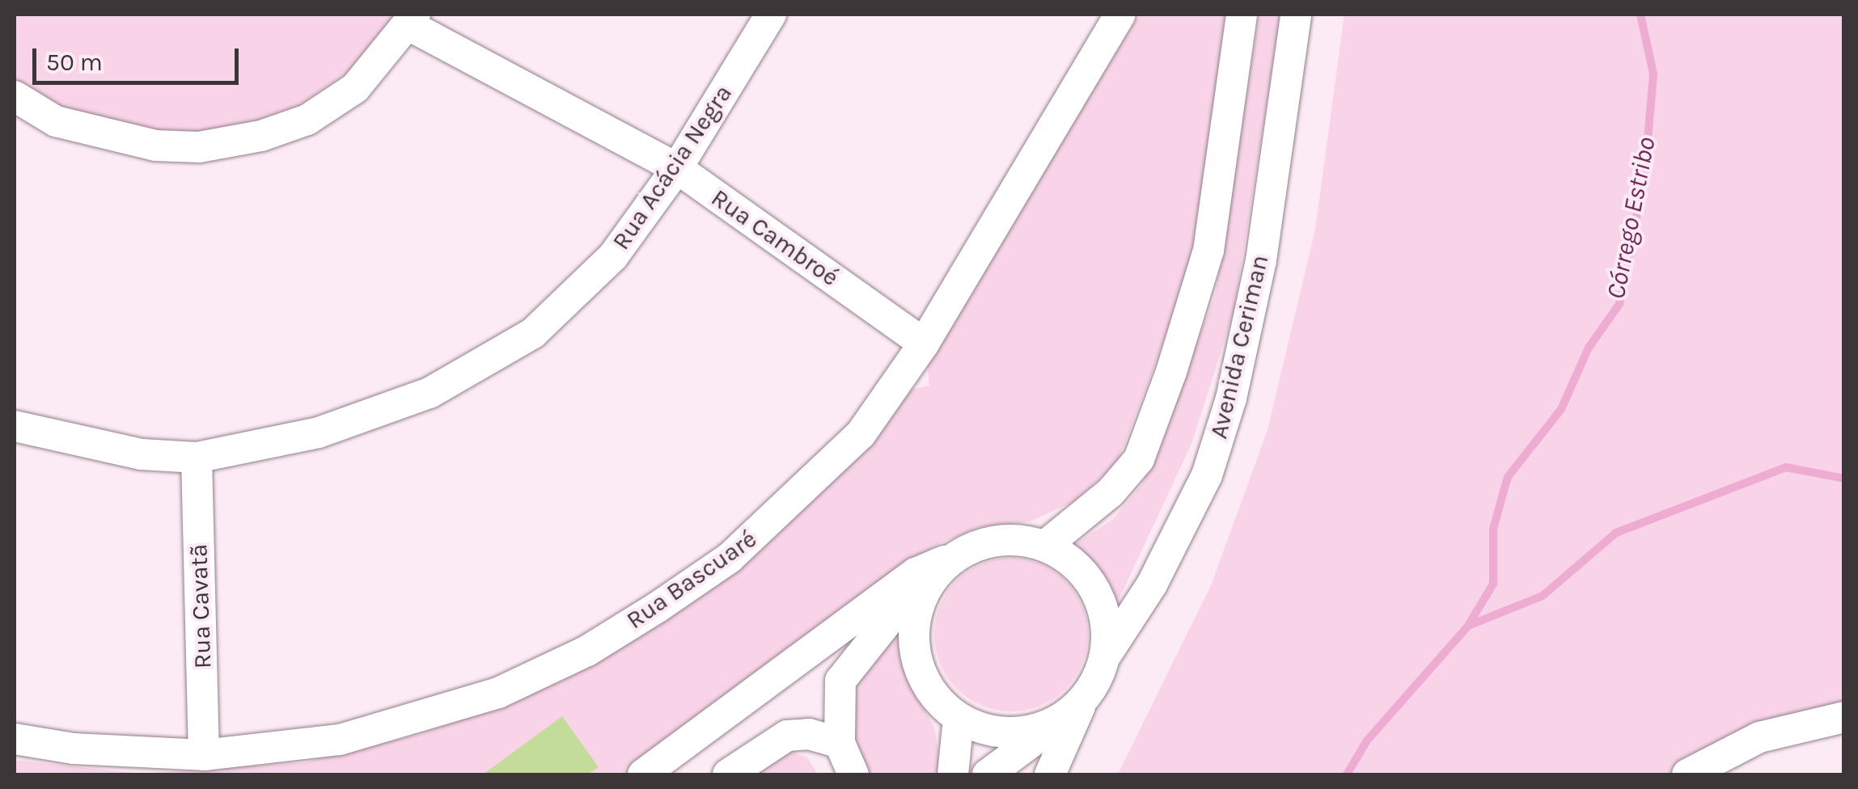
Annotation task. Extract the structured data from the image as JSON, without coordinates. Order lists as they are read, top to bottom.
{
  "streets": {
    "street": [
      "Rua Acácia Negra",
      "Rua Cambroé",
      "Avenida Ceriman",
      "Rua Bascuaré",
      "Rua Cavatã"
    ]
  },
  "crossings": [
    ["Rua Acácia Negra", "Rua Cambroé"],
    ["Rua Acácia Negra", "Rua Cavatã"],
    ["Rua Cambroé", "Rua Bascuaré"],
    ["Rua Bascuaré", "Rua Cavatã"]
  ],
  "water": ["Córrego Estribo"],
  "scale_bar": "50 m"
}
